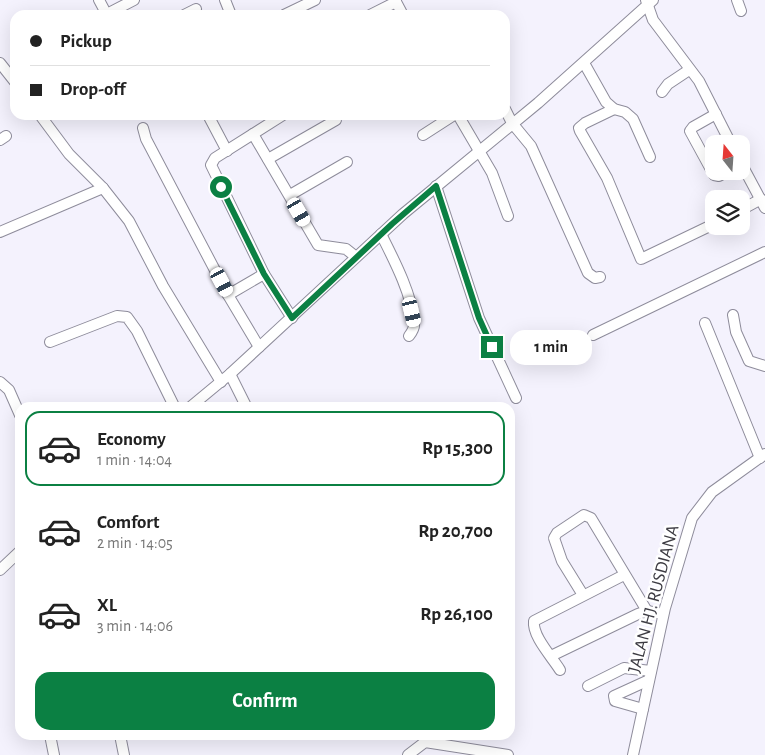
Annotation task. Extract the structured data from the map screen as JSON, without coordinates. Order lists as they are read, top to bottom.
{
  "streets": {
    "street": ["JALAN HJ. RUSDIANA"]
  },
  "north": "top",
  "page": {
    "banner": ["Pickup", "Drop-off"],
    "bubble": "1 min",
    "list": [
      {
        "name": "Economy",
        "note": "1 min · 14:04",
        "value": "Rp 15,300"
      },
      {
        "name": "Comfort",
        "note": "2 min · 14:05",
        "value": "Rp 20,700"
      },
      {
        "name": "XL",
        "note": "3 min · 14:06",
        "value": "Rp 26,100"
      }
    ],
    "buttons": "Confirm"
  }
}
